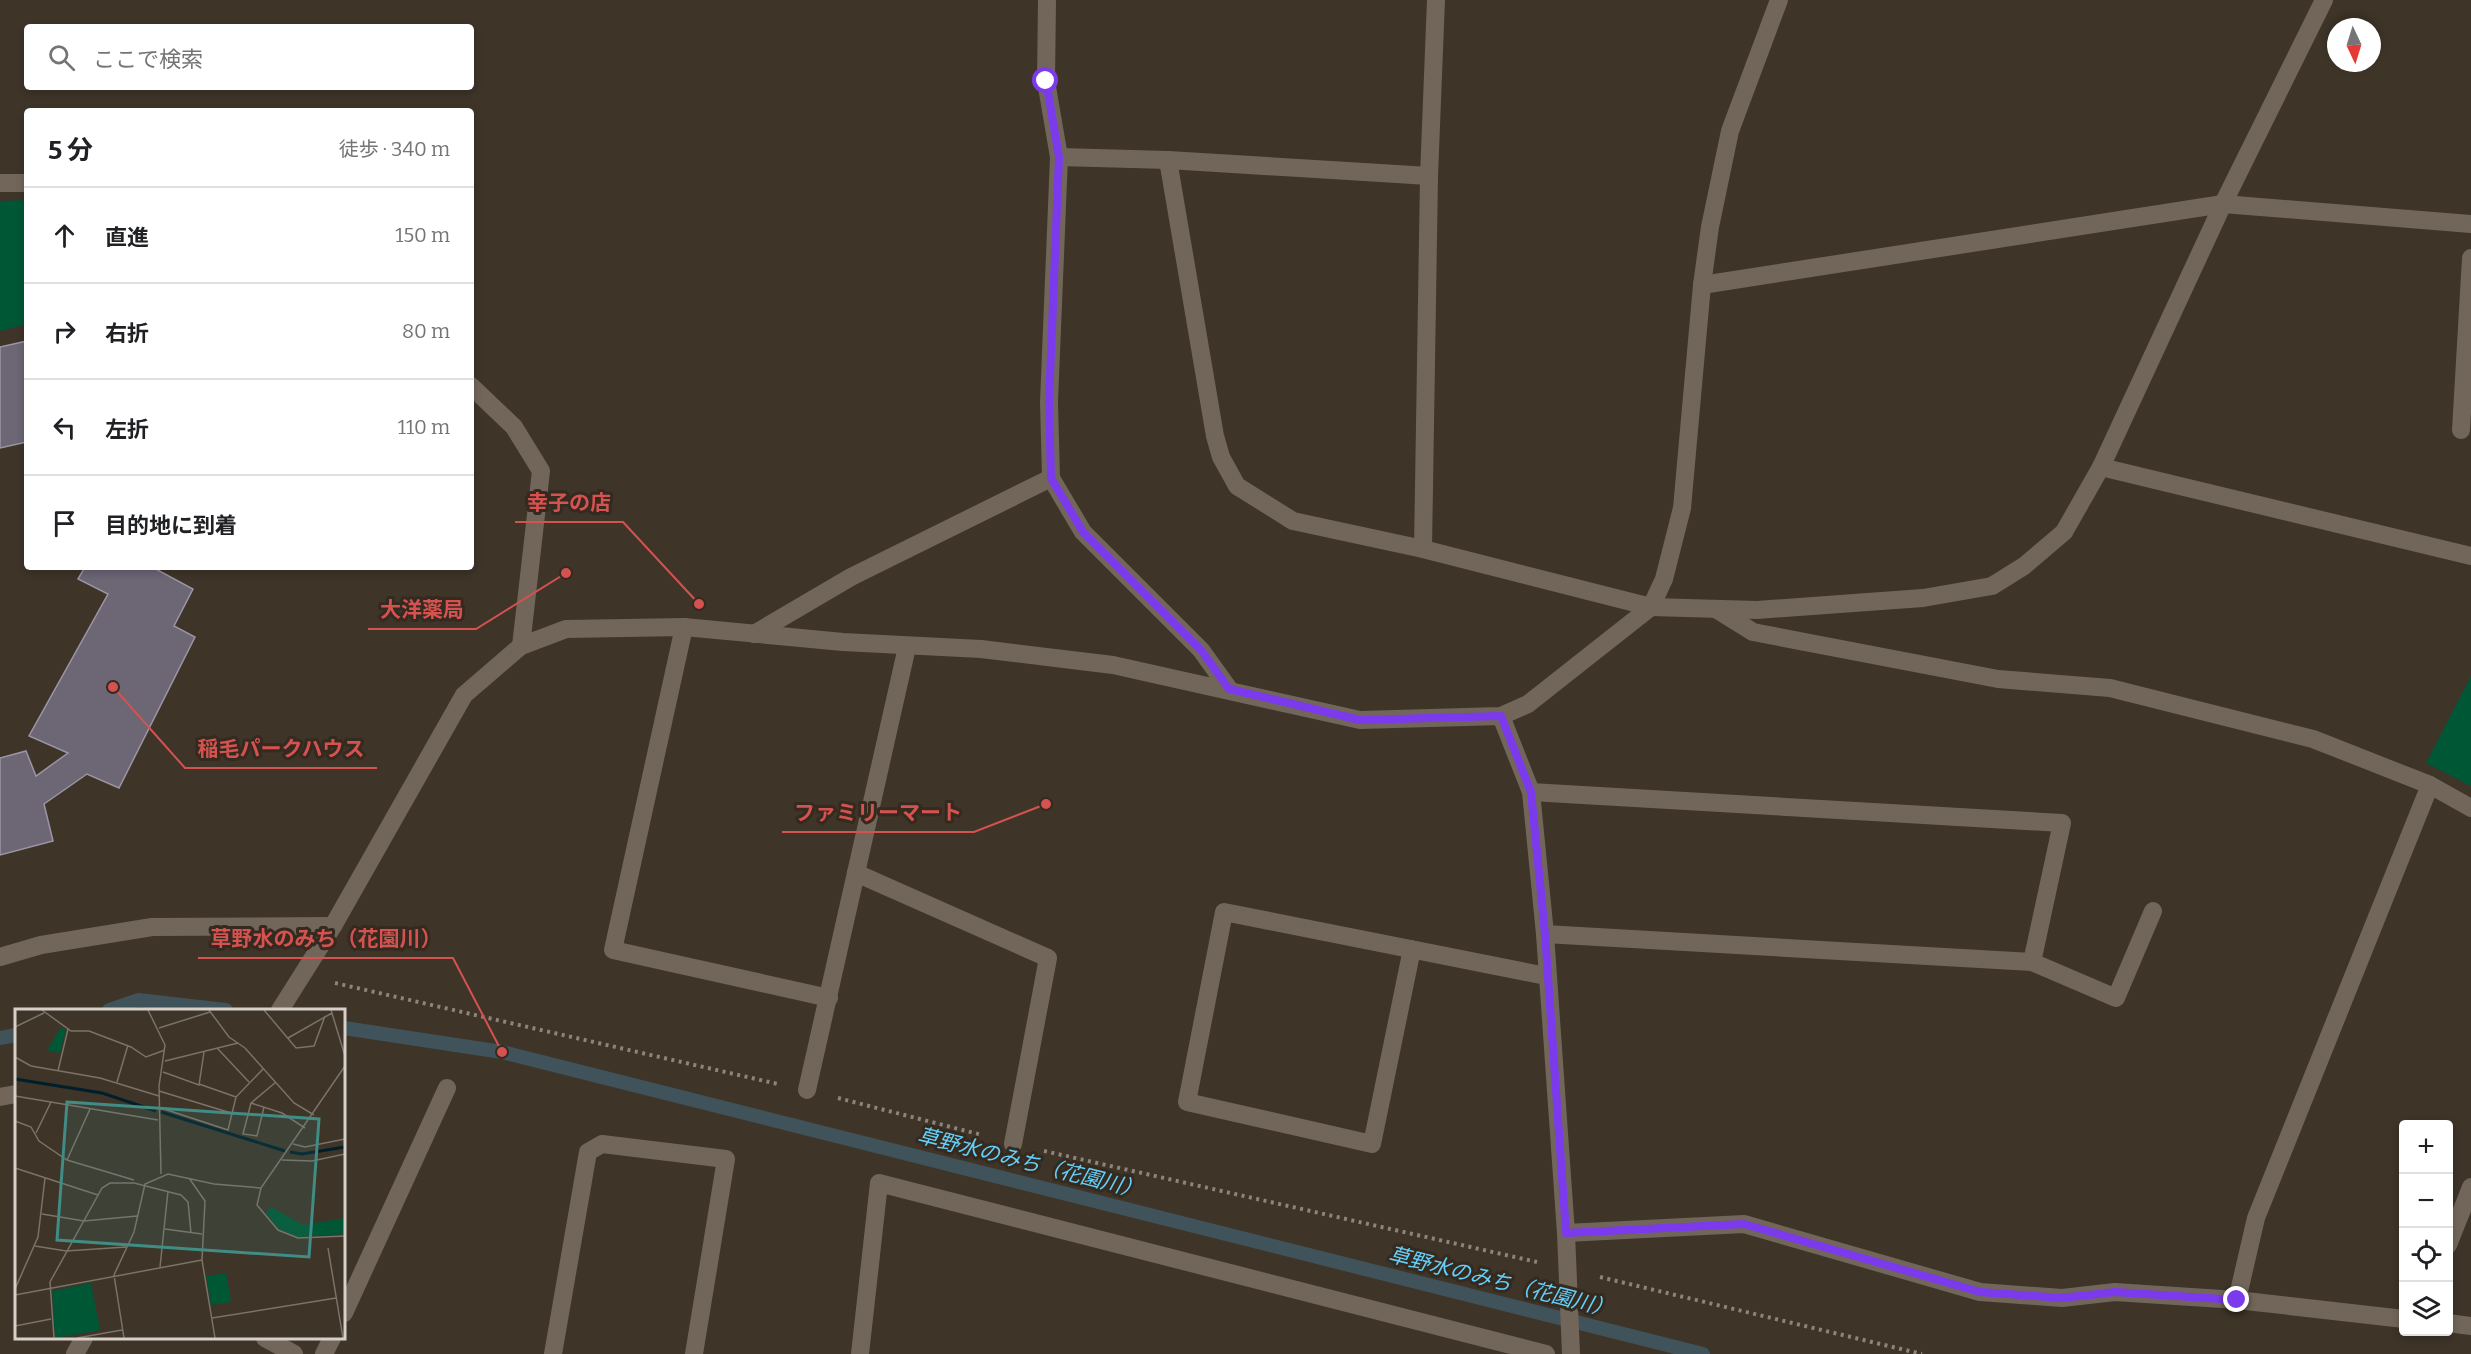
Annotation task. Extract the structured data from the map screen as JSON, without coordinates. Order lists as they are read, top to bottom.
{
  "water": ["草野水のみち（花園川）"],
  "places": [
    "大洋薬局",
    "幸子の店",
    "稲毛パークハウス",
    "ファミリーマート",
    "草野水のみち（花園川）"
  ],
  "north": "bottom",
  "page": {
    "search": "ここで検索",
    "heading": ["5 分", "徒歩 · 340 m"],
    "list": [
      ["直進", "150 m"],
      ["右折", "80 m"],
      ["左折", "110 m"],
      "目的地に到着"
    ],
    "map_buttons": ["+", "−"]
  }
}
